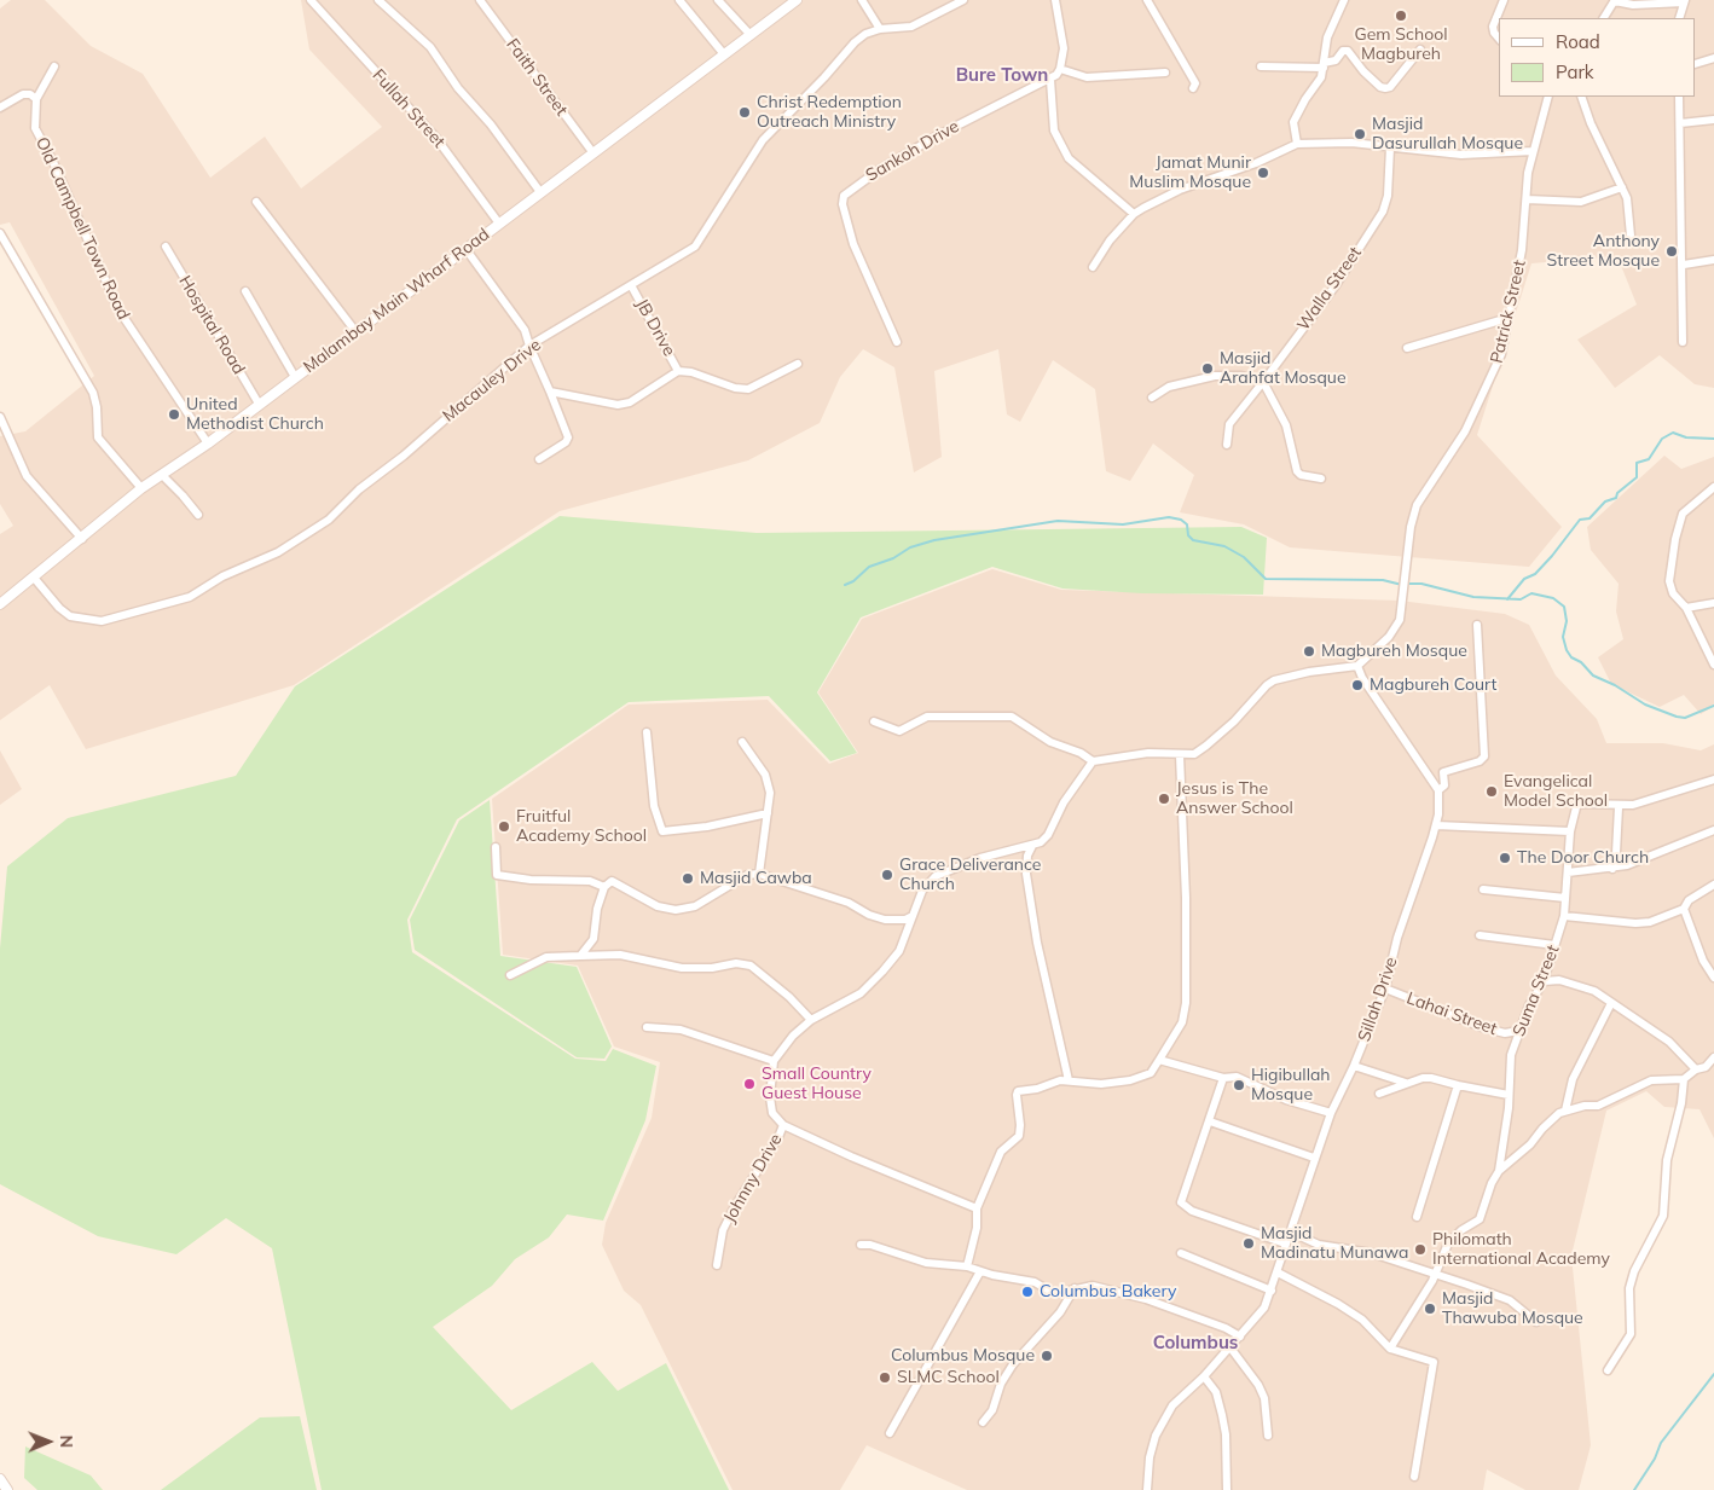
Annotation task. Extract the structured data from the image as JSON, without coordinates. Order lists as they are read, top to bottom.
{
  "streets": {
    "street": [
      "Faith Street",
      "Fullah Street",
      "Sankoh Drive",
      "Old Campbell Town Road",
      "Walla Street",
      "Malambay Main Wharf Road",
      "Patrick Street",
      "Hospital Road",
      "JB Drive",
      "Macauley Drive",
      "Suma Street",
      "Sillah Drive",
      "Lahai Street",
      "Johnny Drive"
    ]
  },
  "crossings": [
    ["Faith Street", "Malambay Main Wharf Road"],
    ["Fullah Street", "Malambay Main Wharf Road"],
    ["Old Campbell Town Road", "Malambay Main Wharf Road"],
    ["Malambay Main Wharf Road", "Hospital Road"],
    ["Malambay Main Wharf Road", "Macauley Drive"],
    ["JB Drive", "Macauley Drive"],
    ["Suma Street", "Lahai Street"],
    ["Sillah Drive", "Lahai Street"]
  ],
  "districts": ["Bure Town", "Columbus"],
  "places": [
    "Gem School Magbureh",
    "Christ Redemption Outreach Ministry",
    "Masjid Dasurullah Mosque",
    "Jamat Munir Muslim Mosque",
    "Anthony Street Mosque",
    "Masjid Arahfat Mosque",
    "United Methodist Church",
    "Magbureh Mosque",
    "Magbureh Court",
    "Evangelical Model School",
    "Jesus is The Answer School",
    "Fruitful Academy School",
    "The Door Church",
    "Grace Deliverance Church",
    "Masjid Cawba",
    "Small Country Guest House",
    "Higibullah Mosque",
    "Masjid Madinatu Munawa",
    "Philomath International Academy",
    "Columbus Bakery",
    "Masjid Thawuba Mosque",
    "Columbus Mosque",
    "SLMC School"
  ],
  "legend": ["Road", "Park"],
  "north": "right"
}
